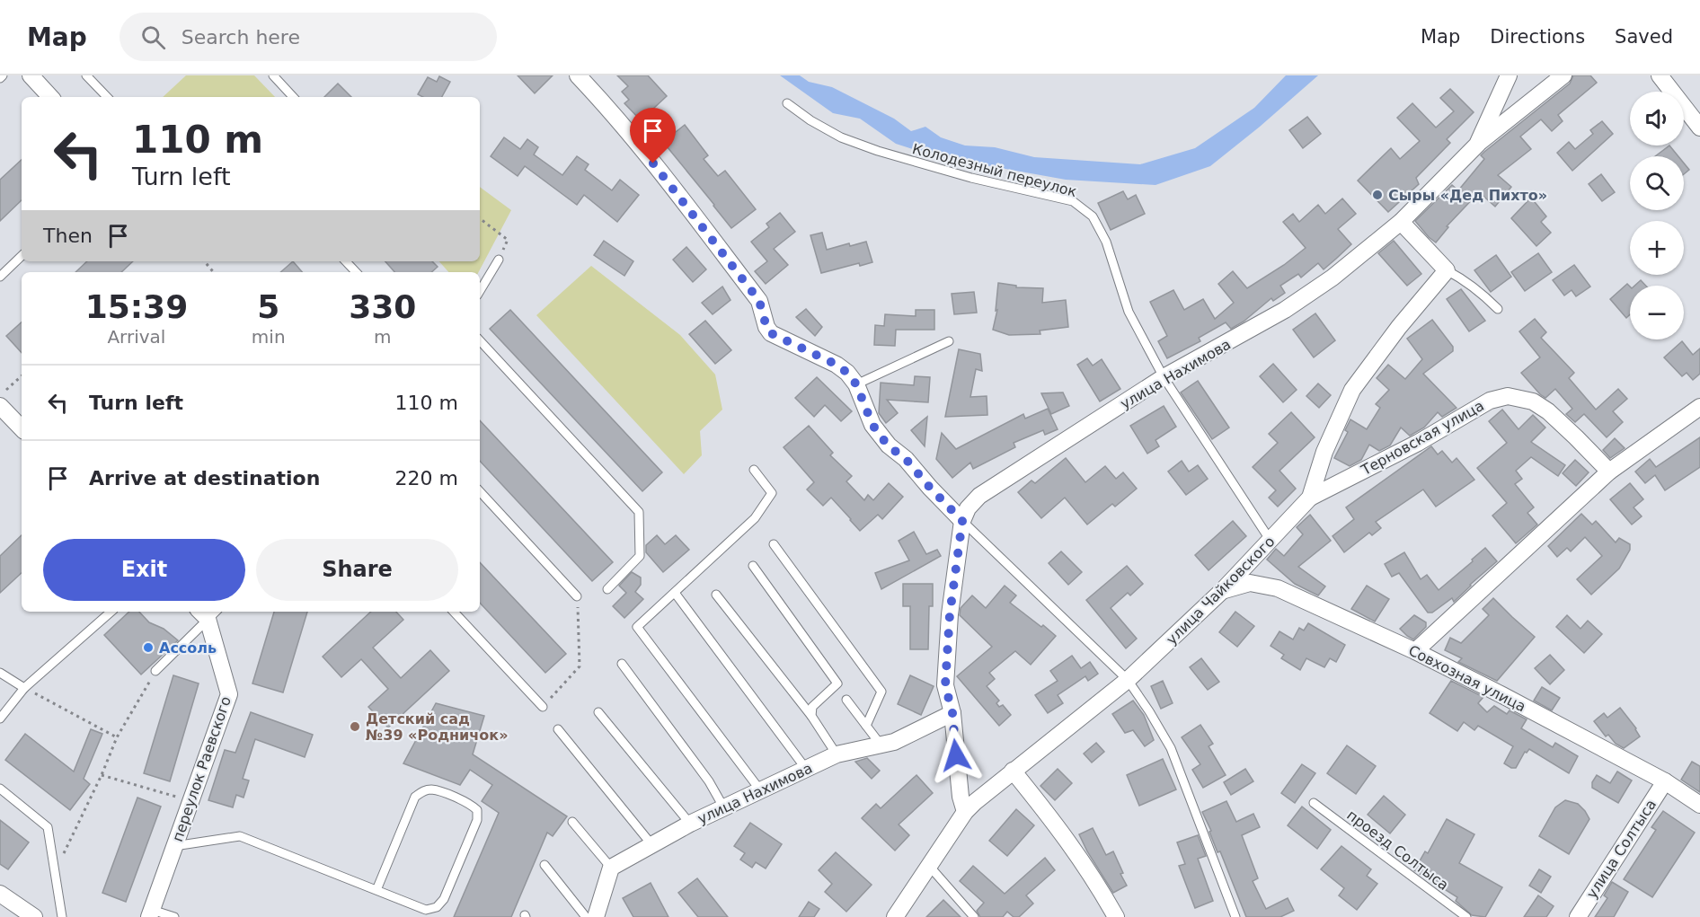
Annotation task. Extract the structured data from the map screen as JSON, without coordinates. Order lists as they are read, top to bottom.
{
  "streets": {
    "street": [
      "улица Нахимова",
      "Терновская улица",
      "улица Чайковского",
      "Совхозная улица",
      "переулок Раевского",
      "улица Солтыса"
    ],
    "lane": ["Колодезный переулок", "проезд Солтыса"]
  },
  "crossings": [
    ["Колодезный переулок", "улица Нахимова"],
    ["Колодезный переулок", "улица Чайковского"],
    ["улица Нахимова", "улица Чайковского"],
    ["Терновская улица", "улица Чайковского"],
    ["улица Чайковского", "Совхозная улица"],
    ["Совхозная улица", "улица Солтыса"]
  ],
  "places": ["Сыры «Дед Пихто»", "Ассоль", "Детский сад №39 «Родничок»"],
  "page": {
    "header": "Map",
    "search": "Search here",
    "nav": ["Map", "Directions", "Saved"],
    "map_buttons": ["+", "−"],
    "turn": ["110 m", "Turn left"],
    "then": "Then",
    "eta": [
      "15:39",
      "Arrival",
      "5",
      "min",
      "330",
      "m"
    ],
    "list": [
      {
        "name": "Turn left",
        "value": "110 m"
      },
      {
        "name": "Arrive at destination",
        "value": "220 m"
      }
    ],
    "buttons": ["Exit", "Share"]
  }
}
